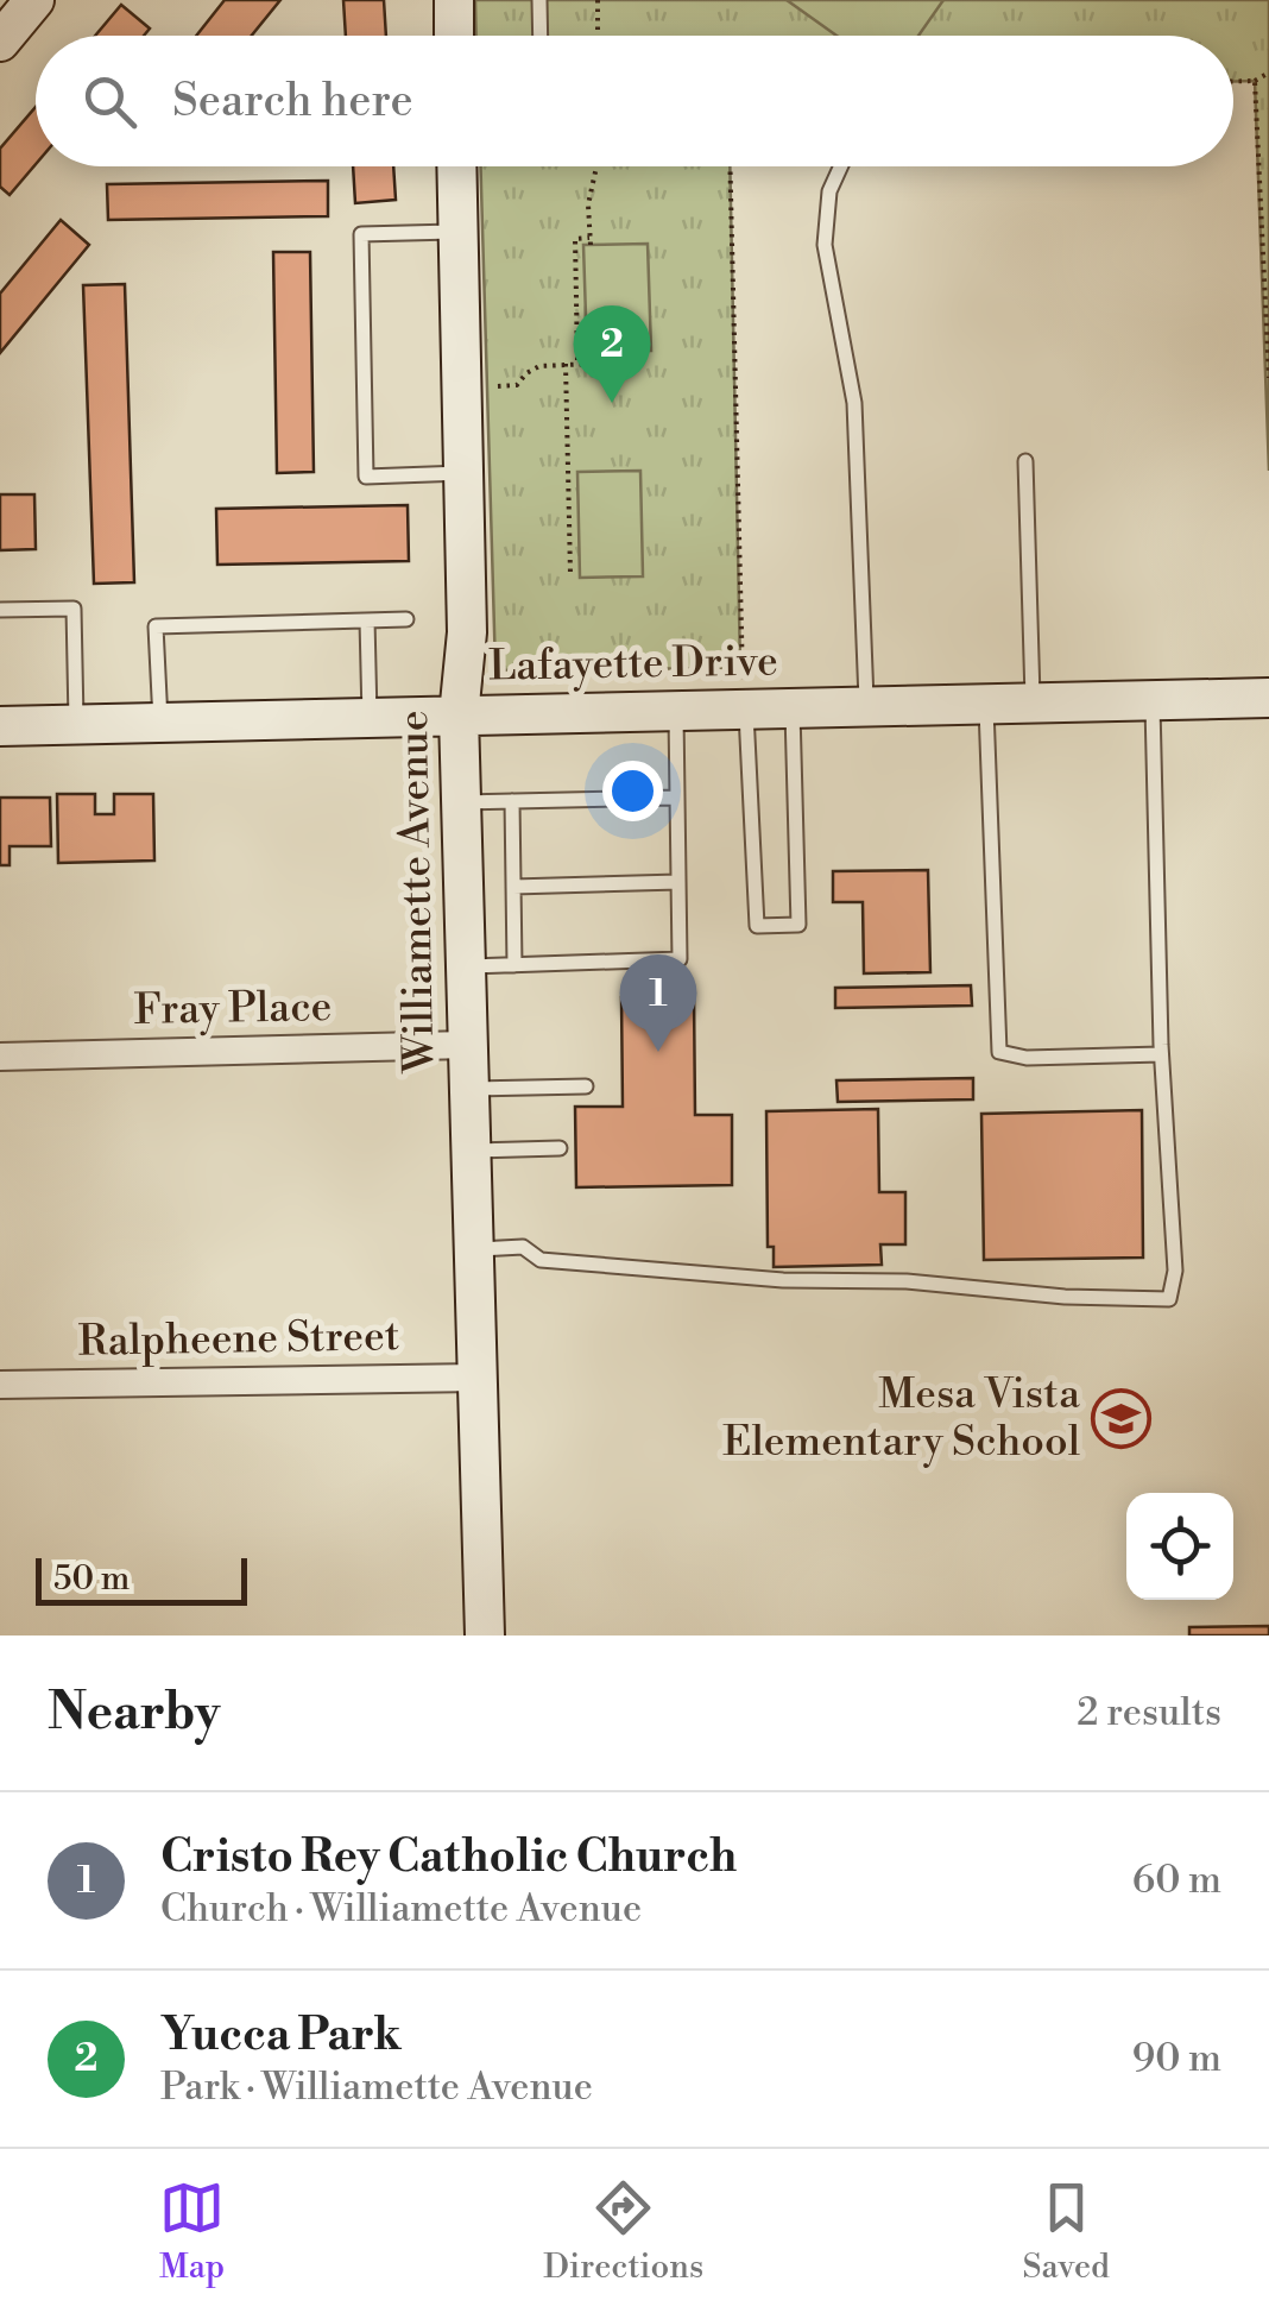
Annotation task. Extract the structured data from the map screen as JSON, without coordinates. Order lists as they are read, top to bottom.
{
  "streets": {
    "street": [
      "Lafayette Drive",
      "Williamette Avenue",
      "Fray Place",
      "Ralpheene Street"
    ]
  },
  "crossings": [
    ["Lafayette Drive", "Williamette Avenue"],
    ["Williamette Avenue", "Fray Place"],
    ["Williamette Avenue", "Ralpheene Street"]
  ],
  "places": {
    "school or university": ["Mesa Vista Elementary School"]
  },
  "scale_bar": "50 m",
  "page": {
    "search": "Search here",
    "pins": ["2", "1"],
    "scale": "50 m",
    "heading": ["Nearby", "2 results"],
    "list": [
      {
        "mark": "1",
        "name": "Cristo Rey Catholic Church",
        "note": "Church · Williamette Avenue",
        "value": "60 m"
      },
      {
        "mark": "2",
        "name": "Yucca Park",
        "note": "Park · Williamette Avenue",
        "value": "90 m"
      }
    ],
    "nav": ["Map", "Directions", "Saved"]
  }
}
